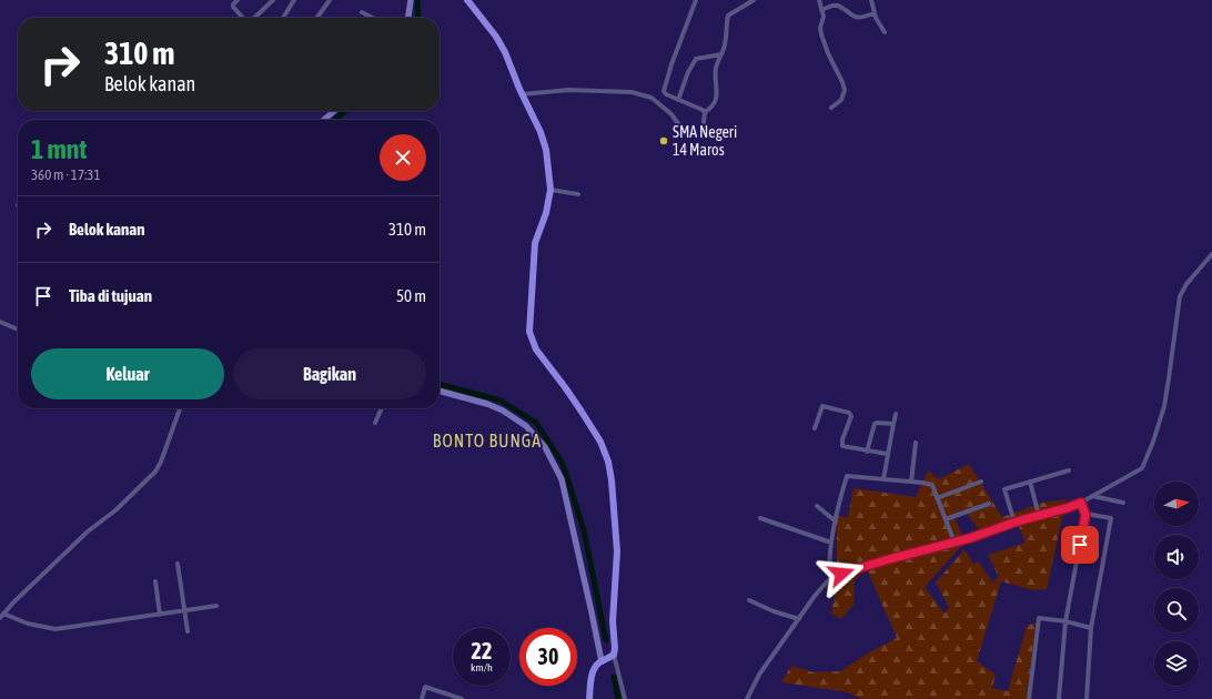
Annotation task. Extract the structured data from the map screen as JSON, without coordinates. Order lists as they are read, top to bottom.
{
  "districts": ["BONTO BUNGA"],
  "places": ["SMA Negeri 14 Maros"],
  "north": "right",
  "page": {
    "turn": ["310 m", "Belok kanan"],
    "heading": ["1 mnt", "360 m · 17:31"],
    "list": [
      {
        "name": "Belok kanan",
        "value": "310 m"
      },
      {
        "name": "Tiba di tujuan",
        "value": "50 m"
      }
    ],
    "buttons": ["Keluar", "Bagikan"],
    "speed": "22 km/h",
    "limit": "30"
  }
}
